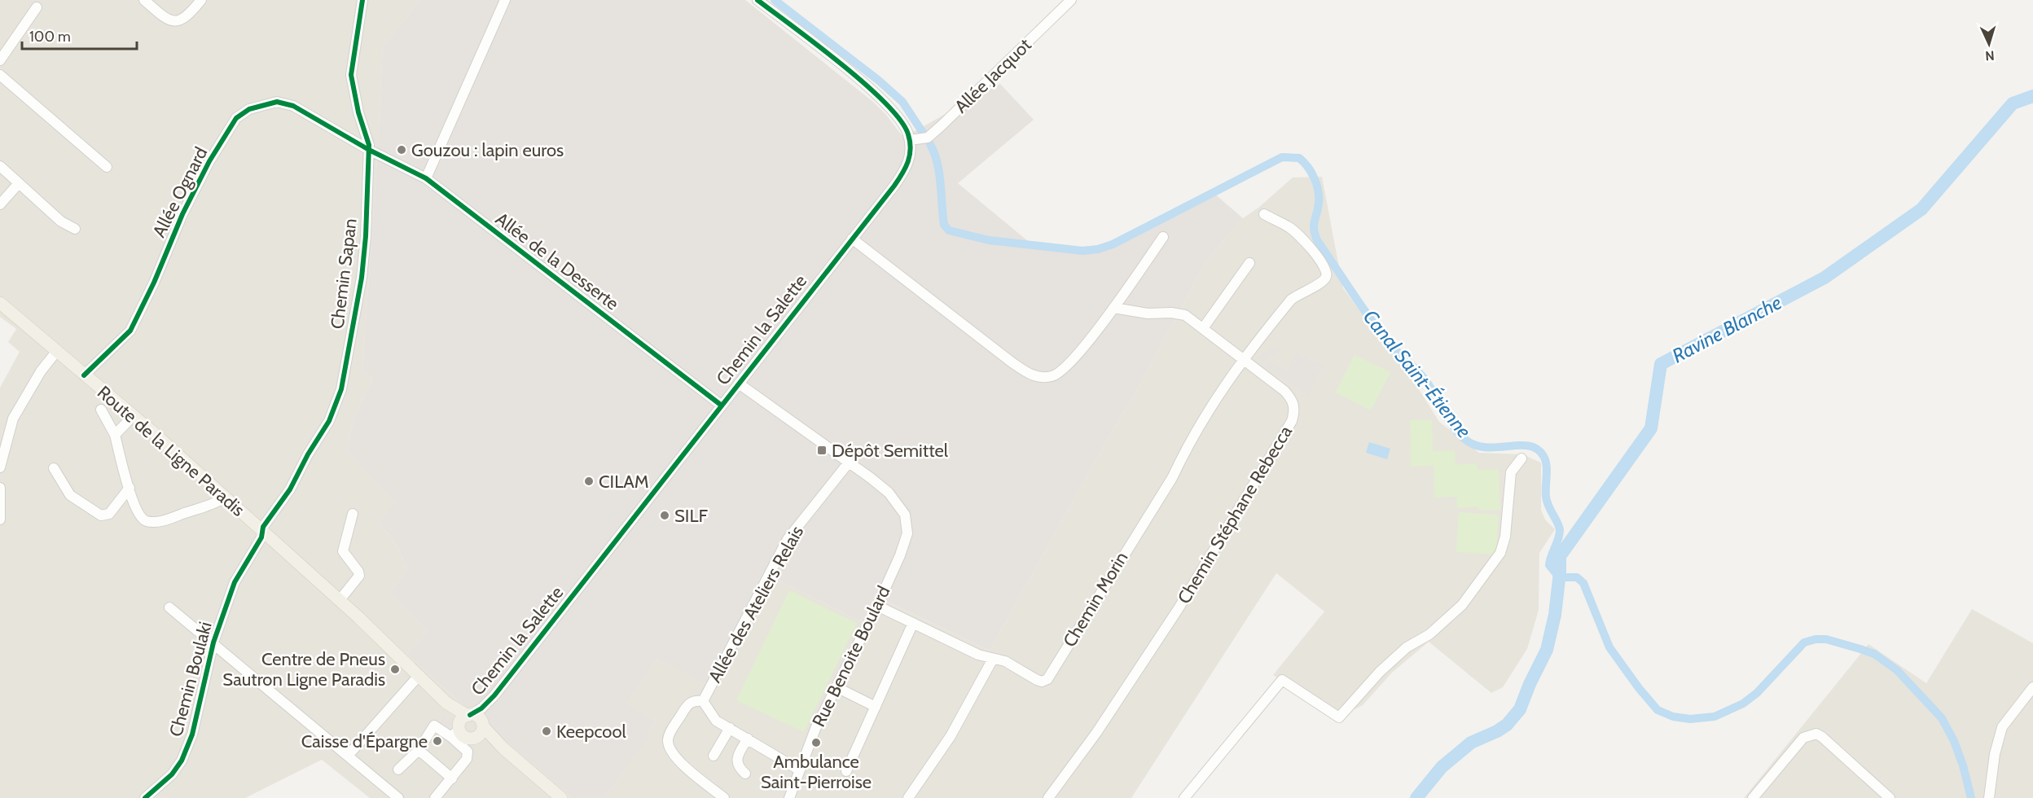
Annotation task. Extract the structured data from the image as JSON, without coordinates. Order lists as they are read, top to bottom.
{
  "streets": {
    "main road": ["Route de la Ligne Paradis"],
    "street": [
      "Allée Jacquot",
      "Allée Ognard",
      "Allée de la Desserte",
      "Chemin Sapan",
      "Chemin la Salette",
      "Chemin Stéphane Rebecca",
      "Chemin Morin",
      "Allée des Ateliers Relais",
      "Rue Benoite Boulard",
      "Chemin Boulaki"
    ]
  },
  "crossings": [
    ["Allée Jacquot", "Chemin la Salette"],
    ["Allée Ognard", "Allée de la Desserte"],
    ["Allée Ognard", "Chemin Sapan"],
    ["Allée Ognard", "Route de la Ligne Paradis"],
    ["Allée de la Desserte", "Chemin Sapan"],
    ["Allée de la Desserte", "Chemin la Salette"],
    ["Chemin Sapan", "Route de la Ligne Paradis"],
    ["Chemin Sapan", "Chemin Boulaki"],
    ["Chemin la Salette", "Route de la Ligne Paradis"],
    ["Route de la Ligne Paradis", "Chemin Boulaki"],
    ["Chemin Stéphane Rebecca", "Chemin Morin"],
    ["Chemin Morin", "Rue Benoite Boulard"],
    ["Allée des Ateliers Relais", "Rue Benoite Boulard"]
  ],
  "water": ["Ravine Blanche", "Canal Saint-Étienne"],
  "places": {
    "other": [
      "Gouzou : lapin euros",
      "CILAM",
      "SILF",
      "Centre de Pneus Sautron Ligne Paradis",
      "Keepcool",
      "Caisse d'Épargne",
      "Ambulance Saint-Pierroise"
    ],
    "transit": ["Dépôt Semittel"]
  },
  "scale_bar": "100 m",
  "north": "bottom"
}
